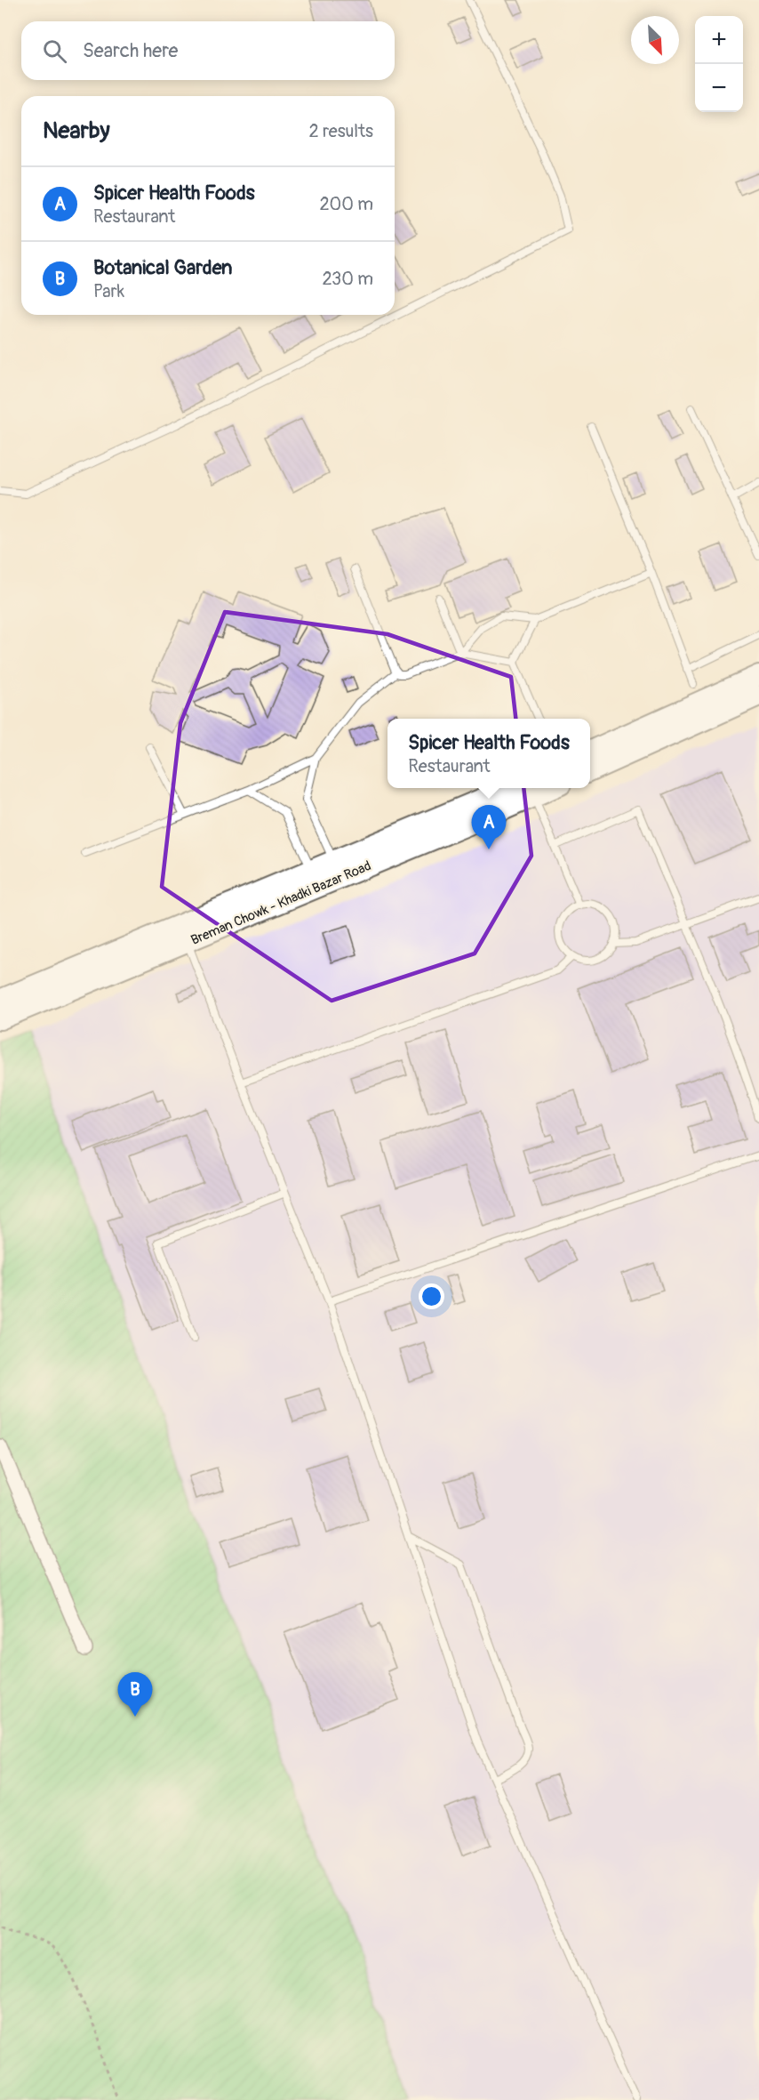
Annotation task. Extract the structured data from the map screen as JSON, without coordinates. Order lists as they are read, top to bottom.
{
  "streets": {
    "main road": ["Breman Chowk - Khadki Bazar Road"]
  },
  "north": "bottom right",
  "page": {
    "map_buttons": ["+", "−"],
    "search": "Search here",
    "heading": ["Nearby", "2 results"],
    "list": [
      {
        "mark": "A",
        "name": "Spicer Health Foods",
        "note": "Restaurant",
        "value": "200 m"
      },
      {
        "mark": "B",
        "name": "Botanical Garden",
        "note": "Park",
        "value": "230 m"
      }
    ],
    "popup": ["Spicer Health Foods", "Restaurant"],
    "pins": ["A", "B"]
  }
}
